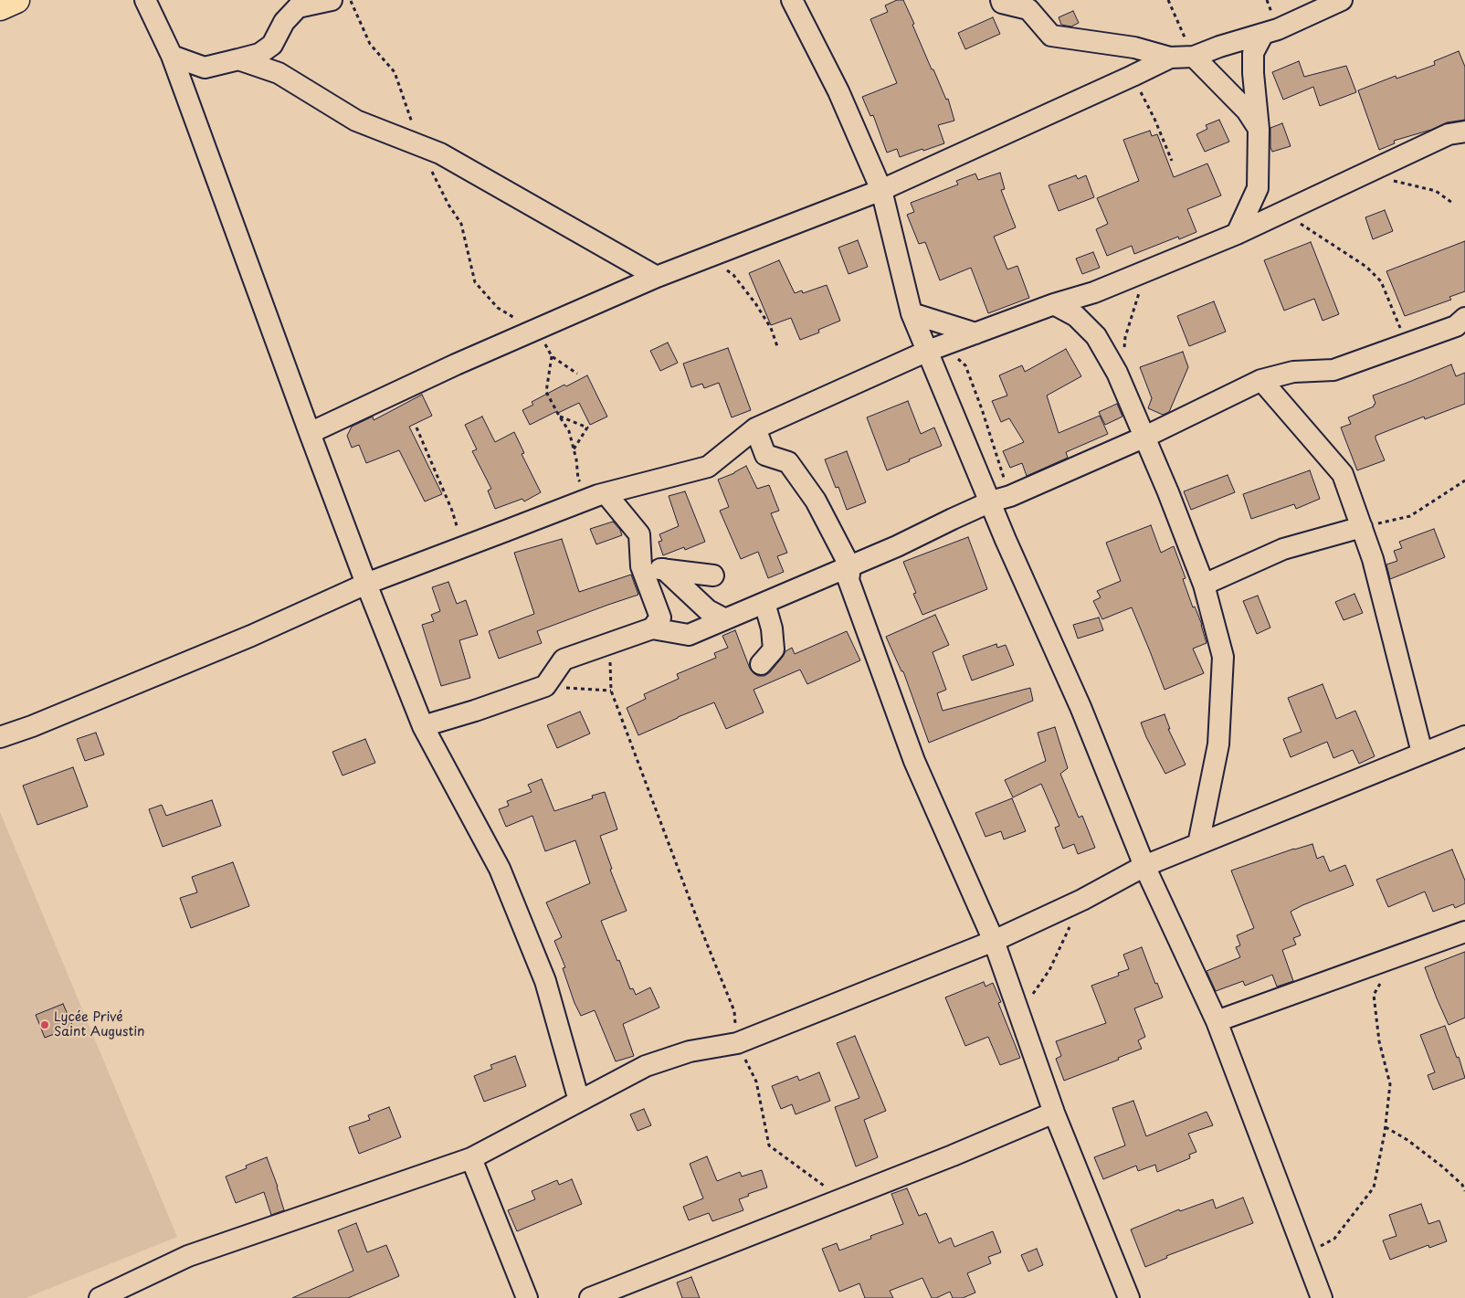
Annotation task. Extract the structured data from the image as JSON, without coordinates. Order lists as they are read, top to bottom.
{
  "places": ["Lycée Privé Saint Augustin"]
}
